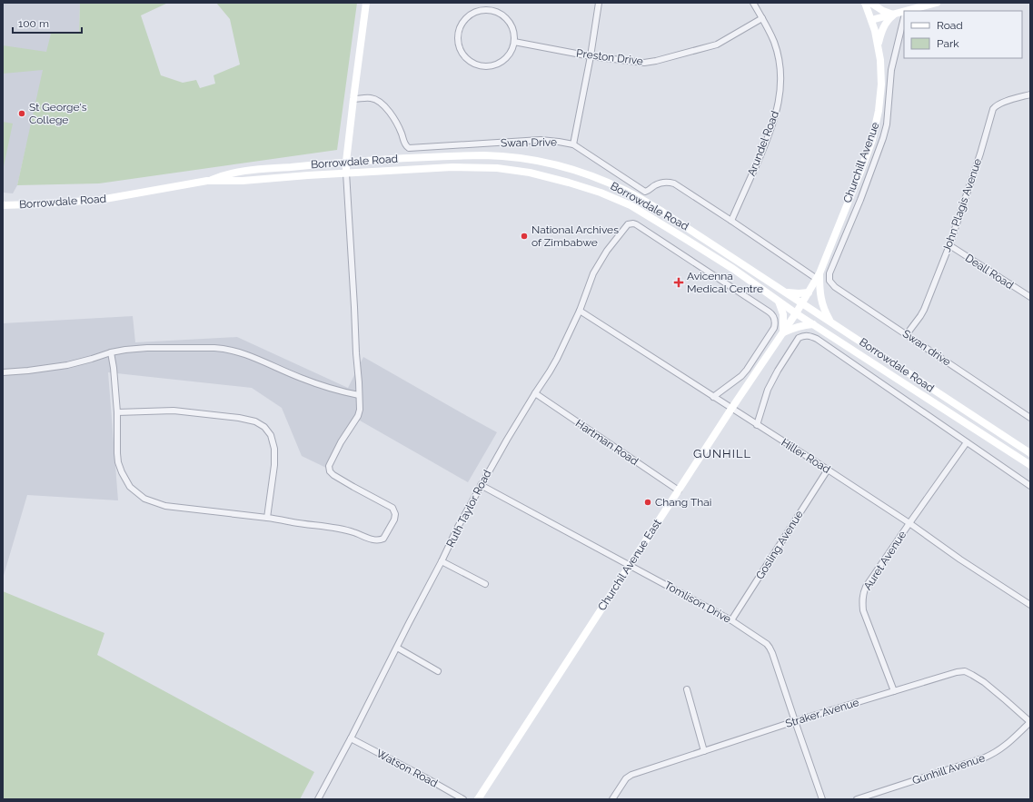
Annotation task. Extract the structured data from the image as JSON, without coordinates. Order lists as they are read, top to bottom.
{
  "streets": {
    "main road": ["Borrowdale Road", "Churchill Avenue", "Churchil Avenue East"],
    "street": [
      "Preston Drive",
      "Swan Drive",
      "Arundel Road",
      "John Plagis Avenue",
      "Deall Road",
      "Swan drive",
      "Hartman Road",
      "Hiller Road",
      "Ruth Taylor Road",
      "Gosling Avenue",
      "Auret Avenue",
      "Tomlison Drive",
      "Straker Avenue",
      "Watson Road",
      "Gunhill Avenue"
    ]
  },
  "crossings": [
    ["Preston Drive", "Arundel Road"],
    ["Swan Drive", "Arundel Road"],
    ["Swan Drive", "Churchill Avenue"],
    ["Borrowdale Road", "Churchill Avenue"],
    ["Borrowdale Road", "Churchil Avenue East"],
    ["Churchill Avenue", "Churchil Avenue East"],
    ["John Plagis Avenue", "Deall Road"],
    ["John Plagis Avenue", "Swan drive"],
    ["Hartman Road", "Ruth Taylor Road"],
    ["Hartman Road", "Churchil Avenue East"],
    ["Hiller Road", "Ruth Taylor Road"],
    ["Hiller Road", "Gosling Avenue"],
    ["Hiller Road", "Auret Avenue"],
    ["Hiller Road", "Churchil Avenue East"],
    ["Ruth Taylor Road", "Tomlison Drive"],
    ["Ruth Taylor Road", "Watson Road"],
    ["Gosling Avenue", "Tomlison Drive"],
    ["Auret Avenue", "Straker Avenue"],
    ["Churchil Avenue East", "Tomlison Drive"],
    ["Tomlison Drive", "Straker Avenue"],
    ["Straker Avenue", "Gunhill Avenue"]
  ],
  "districts": ["GUNHILL"],
  "places": {
    "other": ["St George's College", "National Archives of Zimbabwe", "Chang Thai"],
    "health": ["Avicenna Medical Centre"]
  },
  "legend": ["Road", "Park"],
  "scale_bar": "100 m"
}
